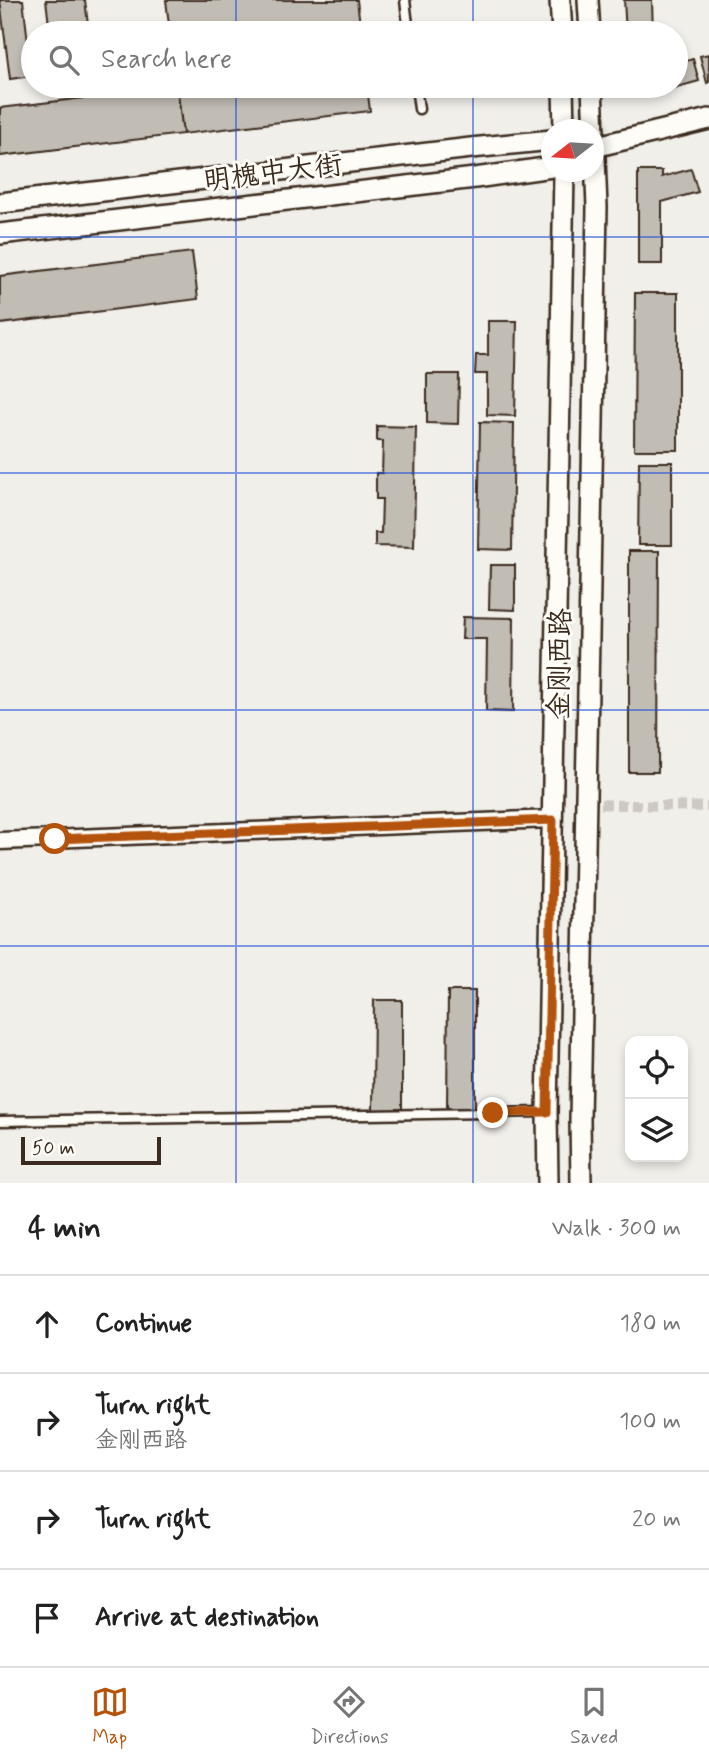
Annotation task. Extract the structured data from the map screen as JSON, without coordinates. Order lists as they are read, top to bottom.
{
  "streets": {
    "street": ["明槐中大街", "金刚西路"]
  },
  "scale_bar": "50 m",
  "north": "left",
  "page": {
    "search": "Search here",
    "scale": "50 m",
    "heading": ["4 min", "Walk · 300 m"],
    "list": [
      ["Continue", "180 m"],
      ["Turn right", "金刚西路", "100 m"],
      ["Turn right", "20 m"],
      "Arrive at destination"
    ],
    "nav": ["Map", "Directions", "Saved"]
  }
}
